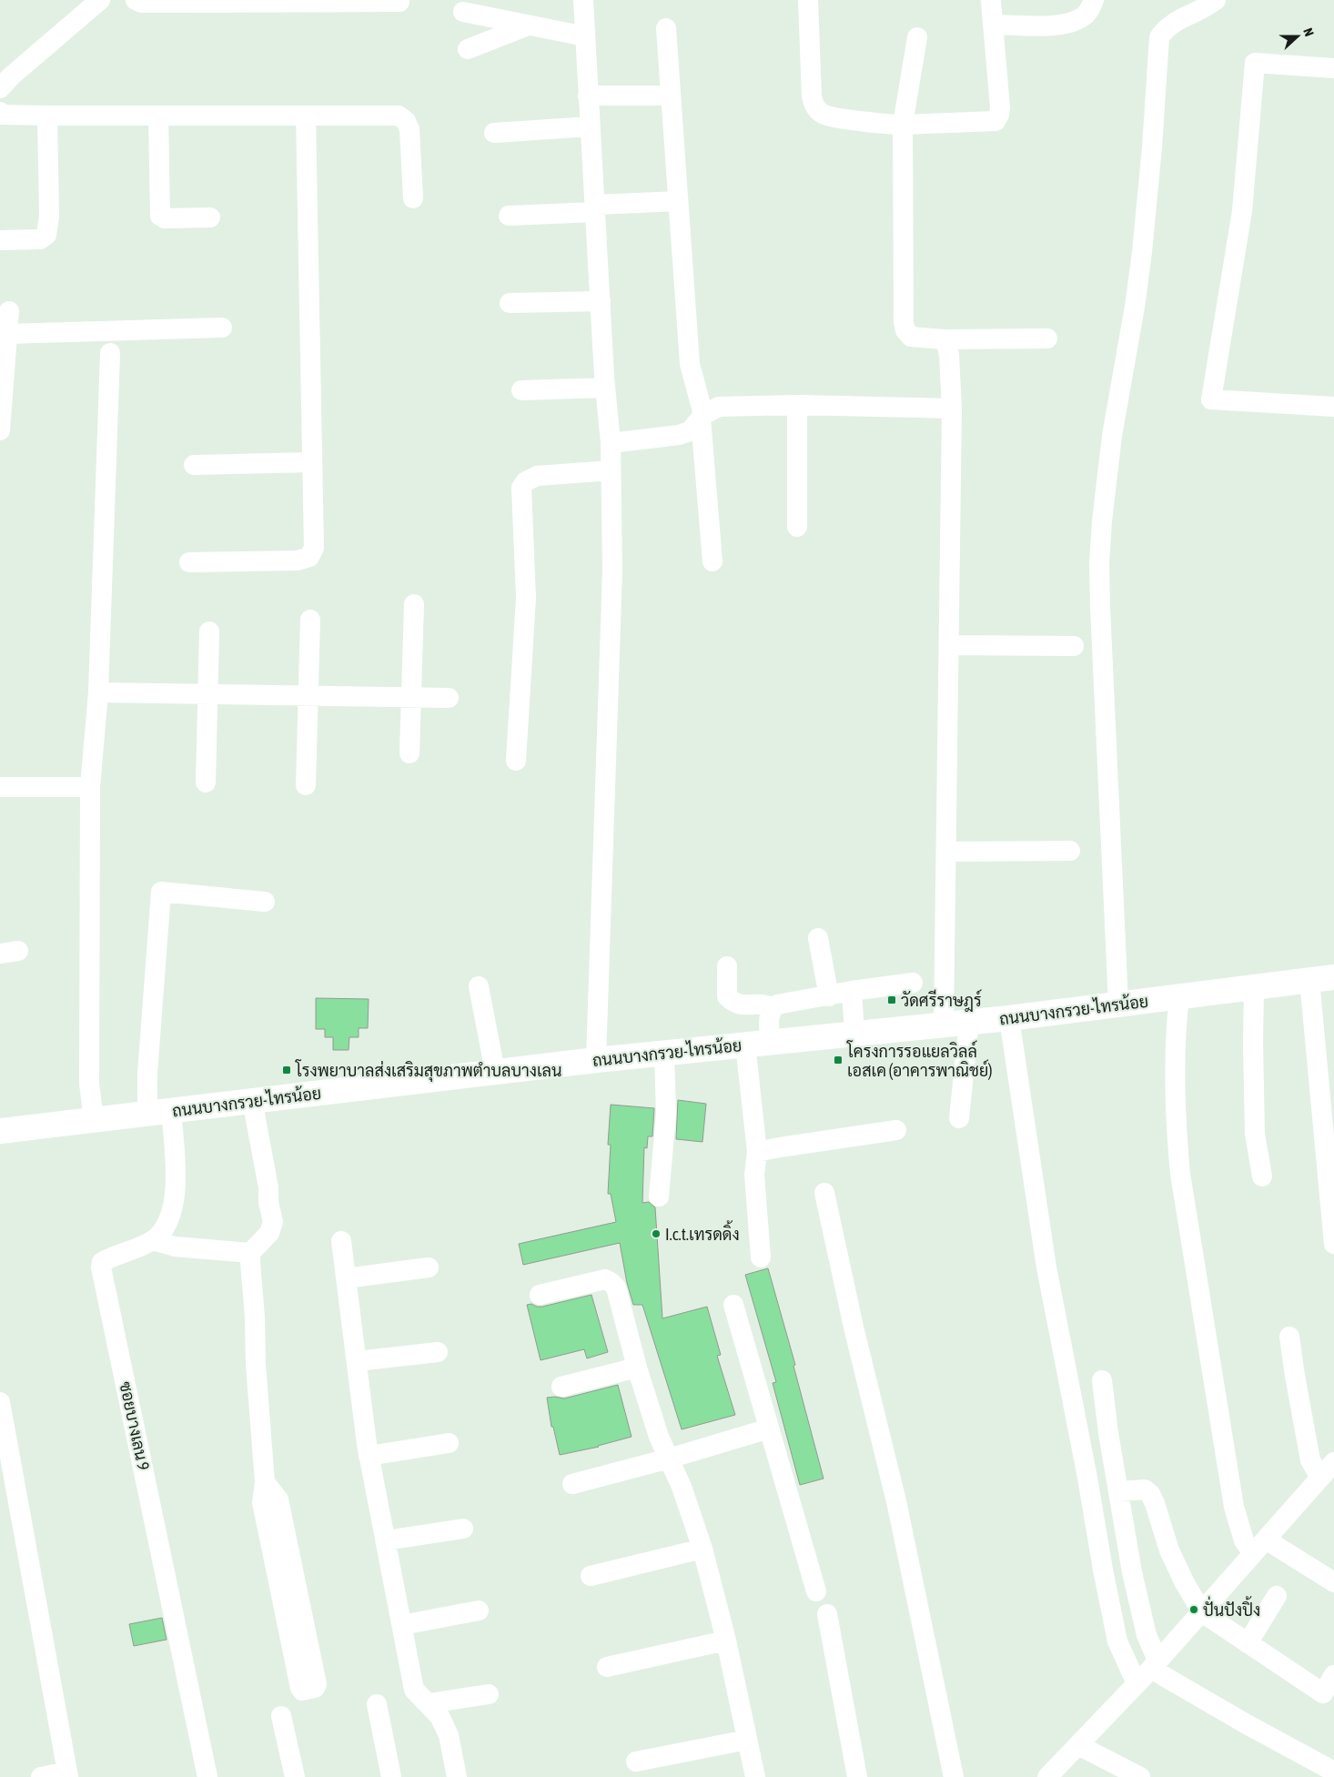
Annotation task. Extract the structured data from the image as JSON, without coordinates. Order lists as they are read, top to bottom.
{
  "streets": {
    "main road": ["ถนนบางกรวย-ไทรน้อย"],
    "street": ["ซอยบางเลน 9"]
  },
  "crossings": [
    ["ถนนบางกรวย-ไทรน้อย", "ซอยบางเลน 9"]
  ],
  "places": {
    "transit": ["วัดศรีราษฎร์", "โครงการรอแยลวิลล์ เอสเค (อาคารพาณิชย์)", "โรงพยาบาลส่งเสริมสุขภาพตำบลบางเลน"],
    "other": ["I.c.t.เทรดดิ้ง", "ปั่นปังปิ้ง"]
  },
  "north": "right"
}
